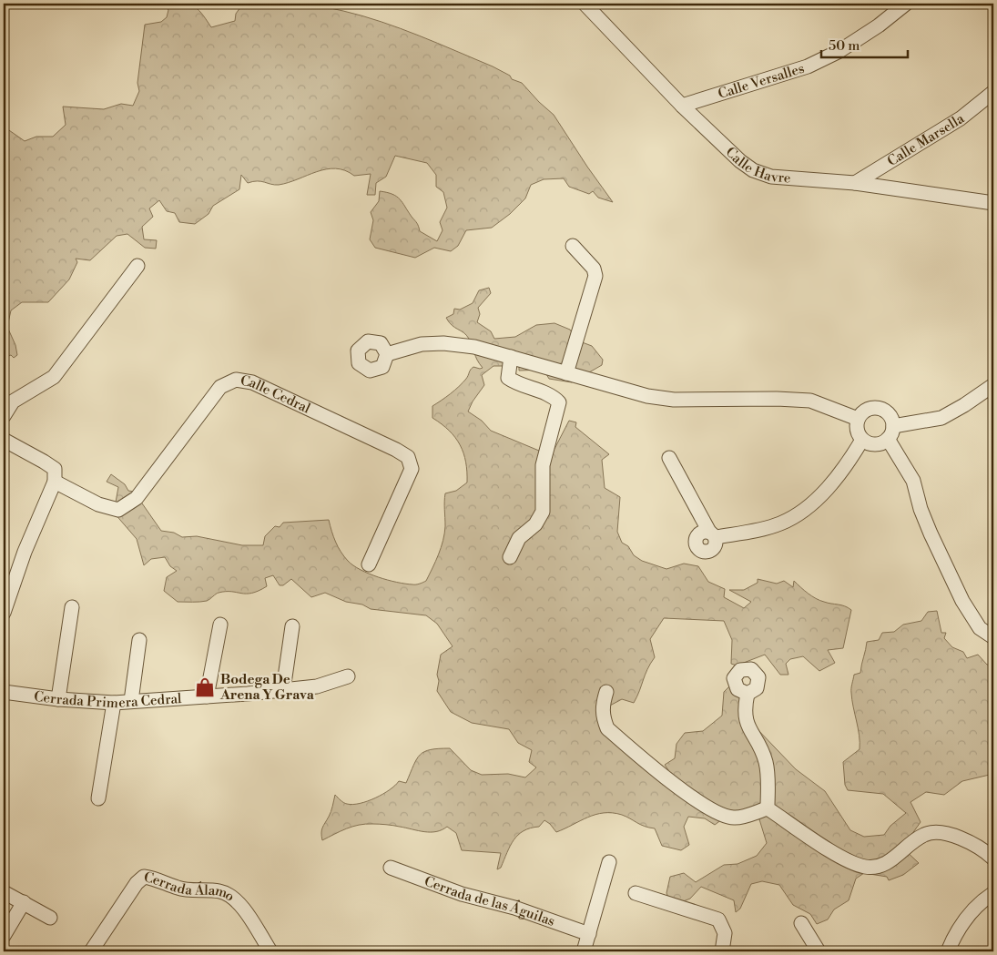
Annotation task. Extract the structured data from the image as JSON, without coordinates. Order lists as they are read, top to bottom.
{
  "streets": {
    "street": [
      "Calle Versalles",
      "Calle Marsella",
      "Calle Havre",
      "Calle Cedral",
      "Cerrada Primera Cedral",
      "Cerrada Álamo",
      "Cerrada de las Águilas"
    ]
  },
  "crossings": [
    ["Calle Versalles", "Calle Havre"],
    ["Calle Marsella", "Calle Havre"]
  ],
  "places": {
    "shop": ["Bodega De Arena Y Grava"]
  },
  "scale_bar": "50 m"
}
